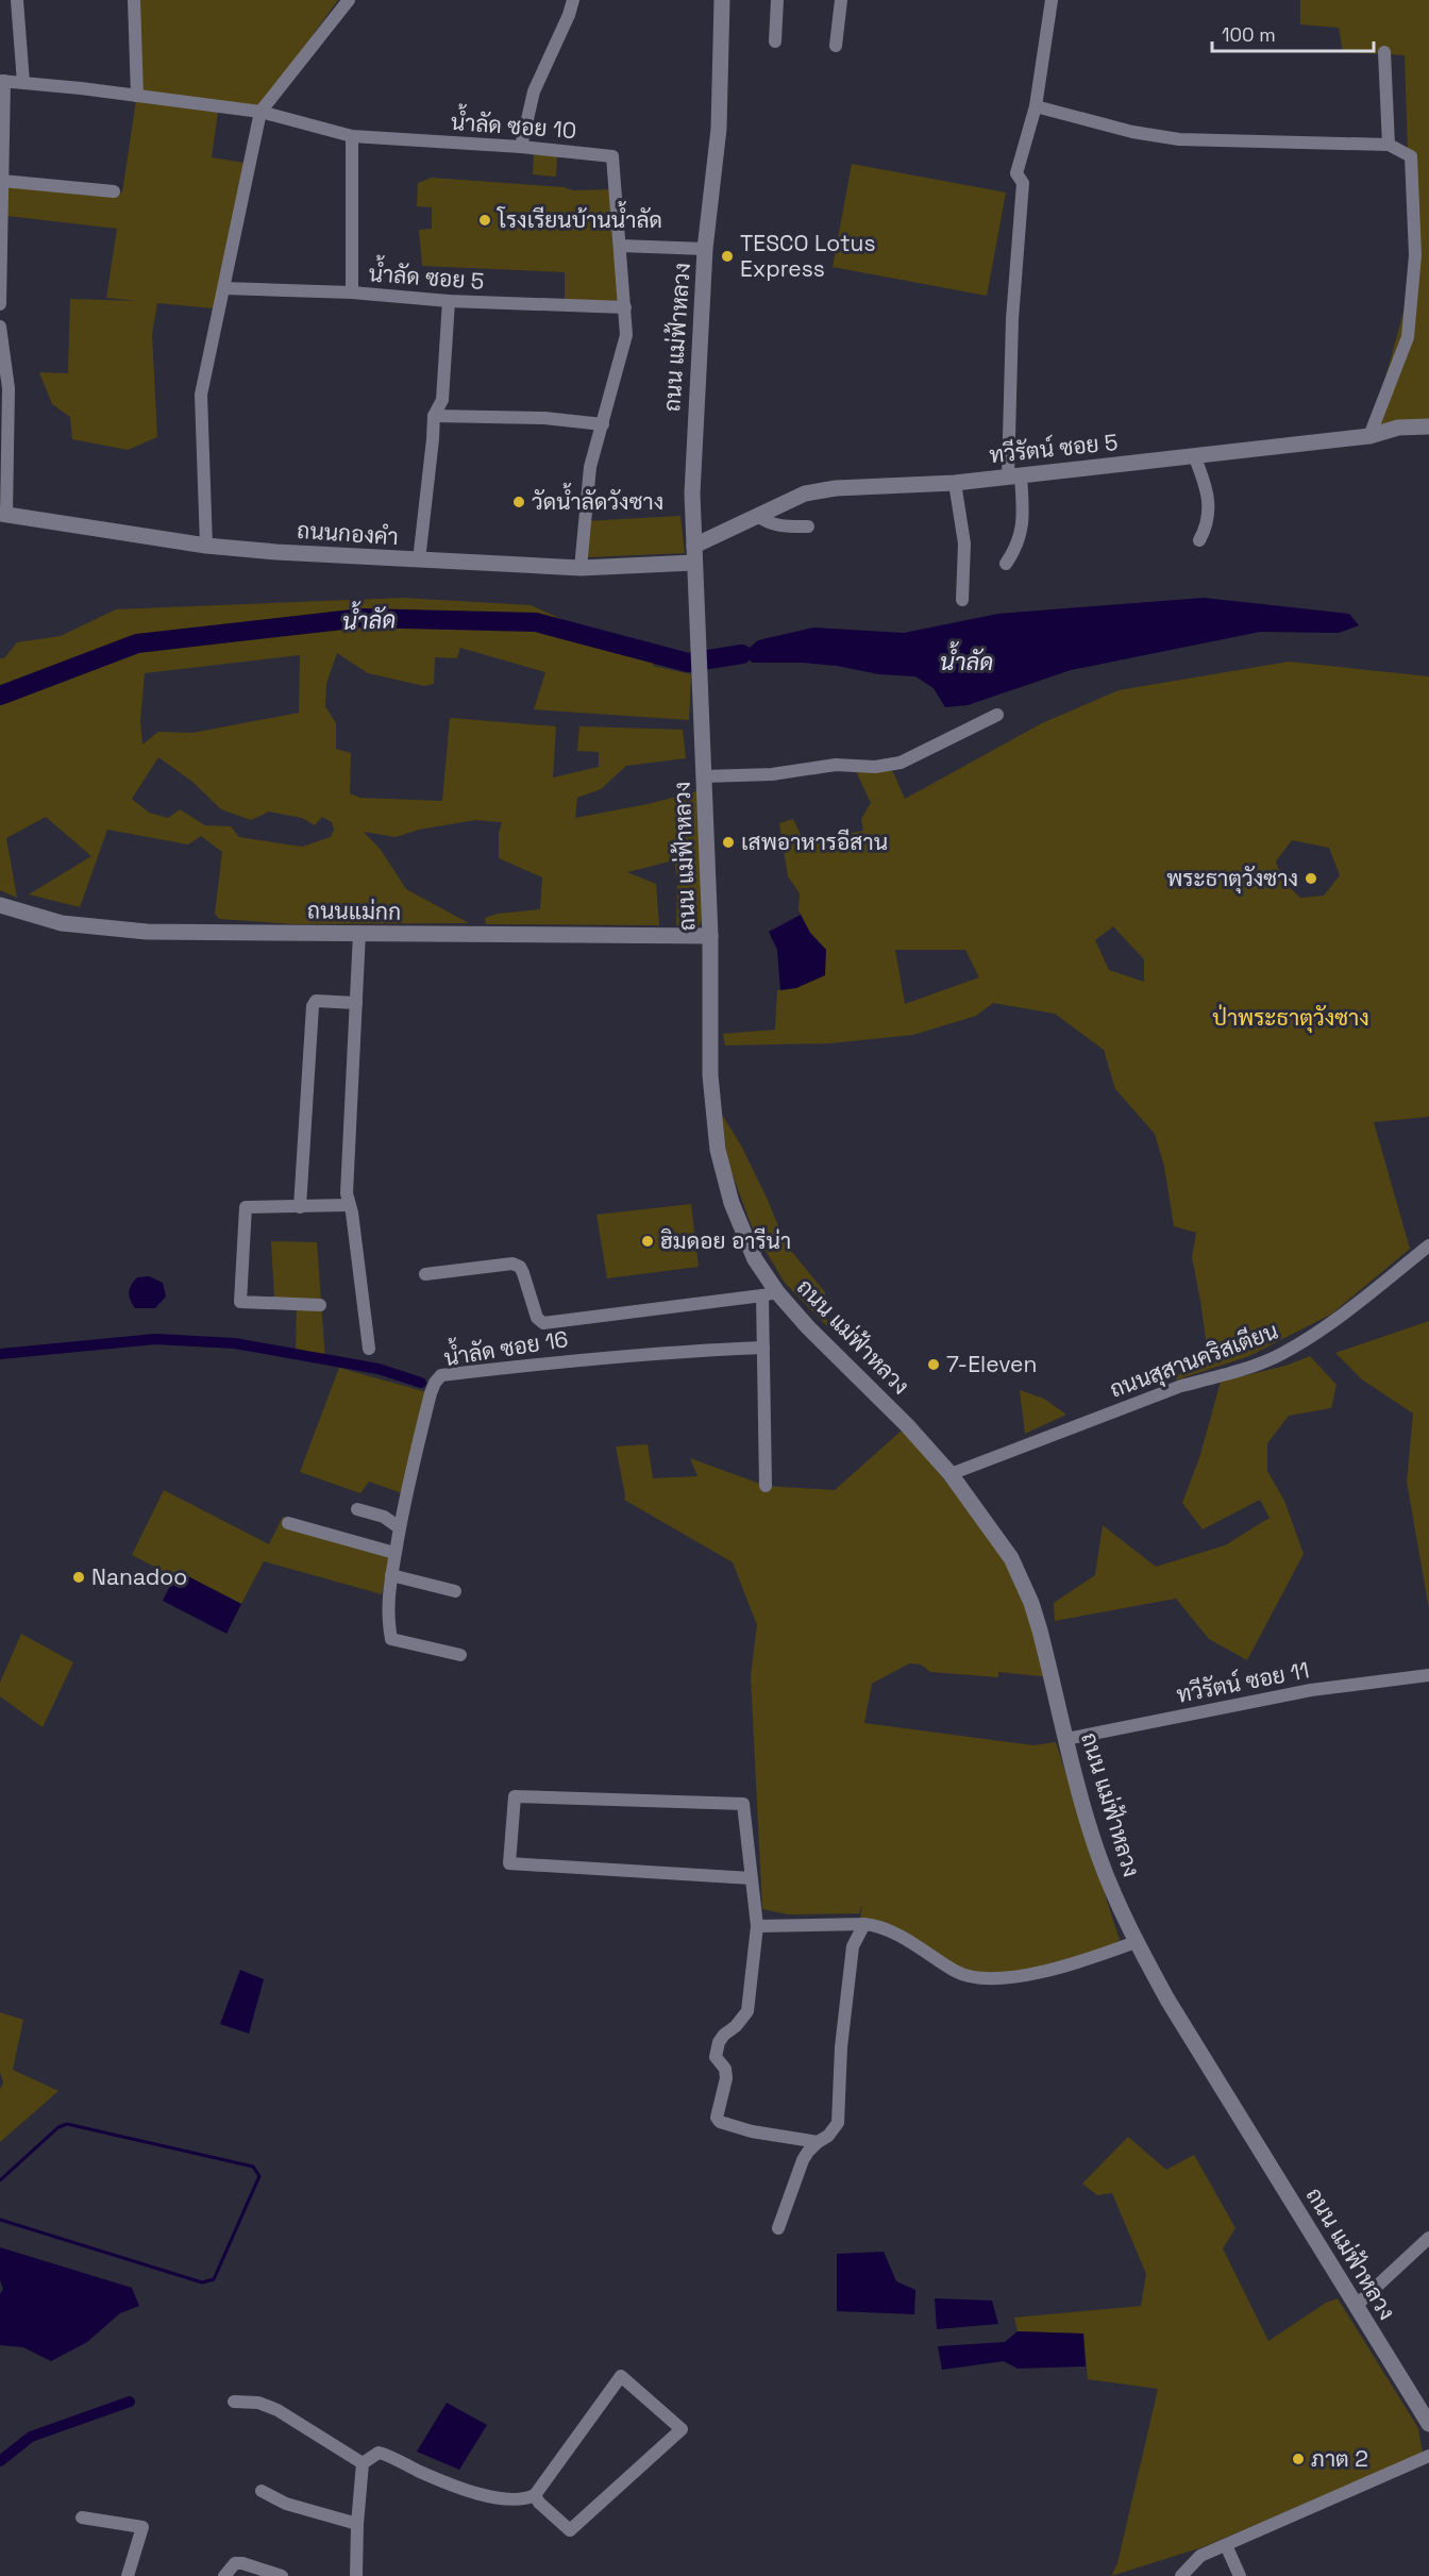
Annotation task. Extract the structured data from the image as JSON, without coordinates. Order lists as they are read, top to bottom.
{
  "streets": {
    "street": [
      "น้ำลัด ซอย 10",
      "น้ำลัด ซอย 5",
      "ถนน แม่ฟ้าหลวง",
      "ทวีรัตน์ ซอย 5",
      "ถนนกองคำ",
      "ถนนแม่กก",
      "น้ำลัด ซอย 16",
      "ถนนสุสานคริสเตียน",
      "ทวีรัตน์ ซอย 11"
    ]
  },
  "crossings": [
    ["น้ำลัด ซอย 10", "น้ำลัด ซอย 5"],
    ["น้ำลัด ซอย 10", "ถนนกองคำ"],
    ["ถนน แม่ฟ้าหลวง", "ทวีรัตน์ ซอย 5"],
    ["ถนน แม่ฟ้าหลวง", "ถนนกองคำ"],
    ["ถนน แม่ฟ้าหลวง", "ถนนแม่กก"],
    ["ถนน แม่ฟ้าหลวง", "ถนนสุสานคริสเตียน"],
    ["ถนน แม่ฟ้าหลวง", "ทวีรัตน์ ซอย 11"],
    ["ทวีรัตน์ ซอย 5", "ถนนกองคำ"]
  ],
  "water": ["น้ำลัด"],
  "parks": ["ป่าพระธาตุวังซาง"],
  "places": [
    "โรงเรียนบ้านน้ำลัด",
    "TESCO Lotus Express",
    "วัดน้ำลัดวังซาง",
    "เสพอาหารอีสาน",
    "พระธาตุวังซาง",
    "ฮิมดอย อารีน่า",
    "7-Eleven",
    "Nanadoo",
    "ภาต 2"
  ],
  "scale_bar": "100 m"
}
